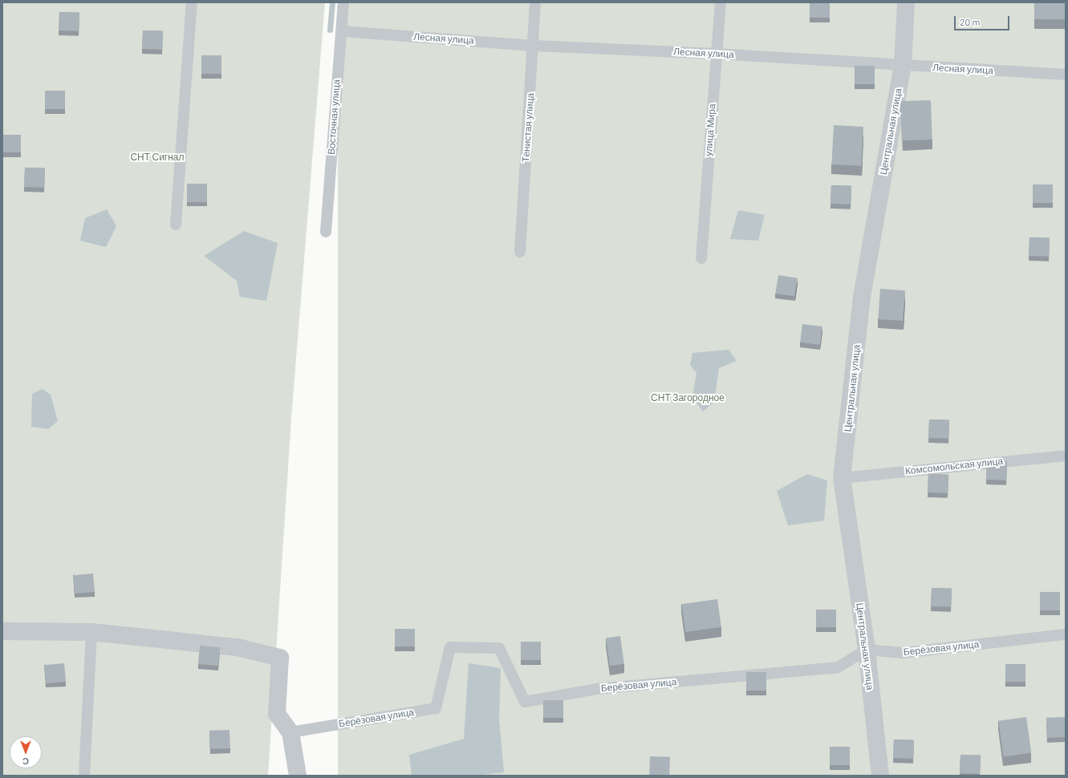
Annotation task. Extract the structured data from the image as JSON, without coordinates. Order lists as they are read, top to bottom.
{
  "streets": {
    "street": ["Центральная улица"],
    "lane": [
      "Лесная улица",
      "Восточная улица",
      "Тенистая улица",
      "улица Мира",
      "Комсомольская улица",
      "Берёзовая улица"
    ]
  },
  "crossings": [
    ["Лесная улица", "Восточная улица"],
    ["Лесная улица", "Тенистая улица"],
    ["Лесная улица", "улица Мира"],
    ["Лесная улица", "Центральная улица"],
    ["Центральная улица", "Комсомольская улица"],
    ["Центральная улица", "Берёзовая улица"]
  ],
  "parks": ["СНТ Сигнал", "СНТ Загородное"],
  "scale_bar": "20 m",
  "north": "bottom"
}
